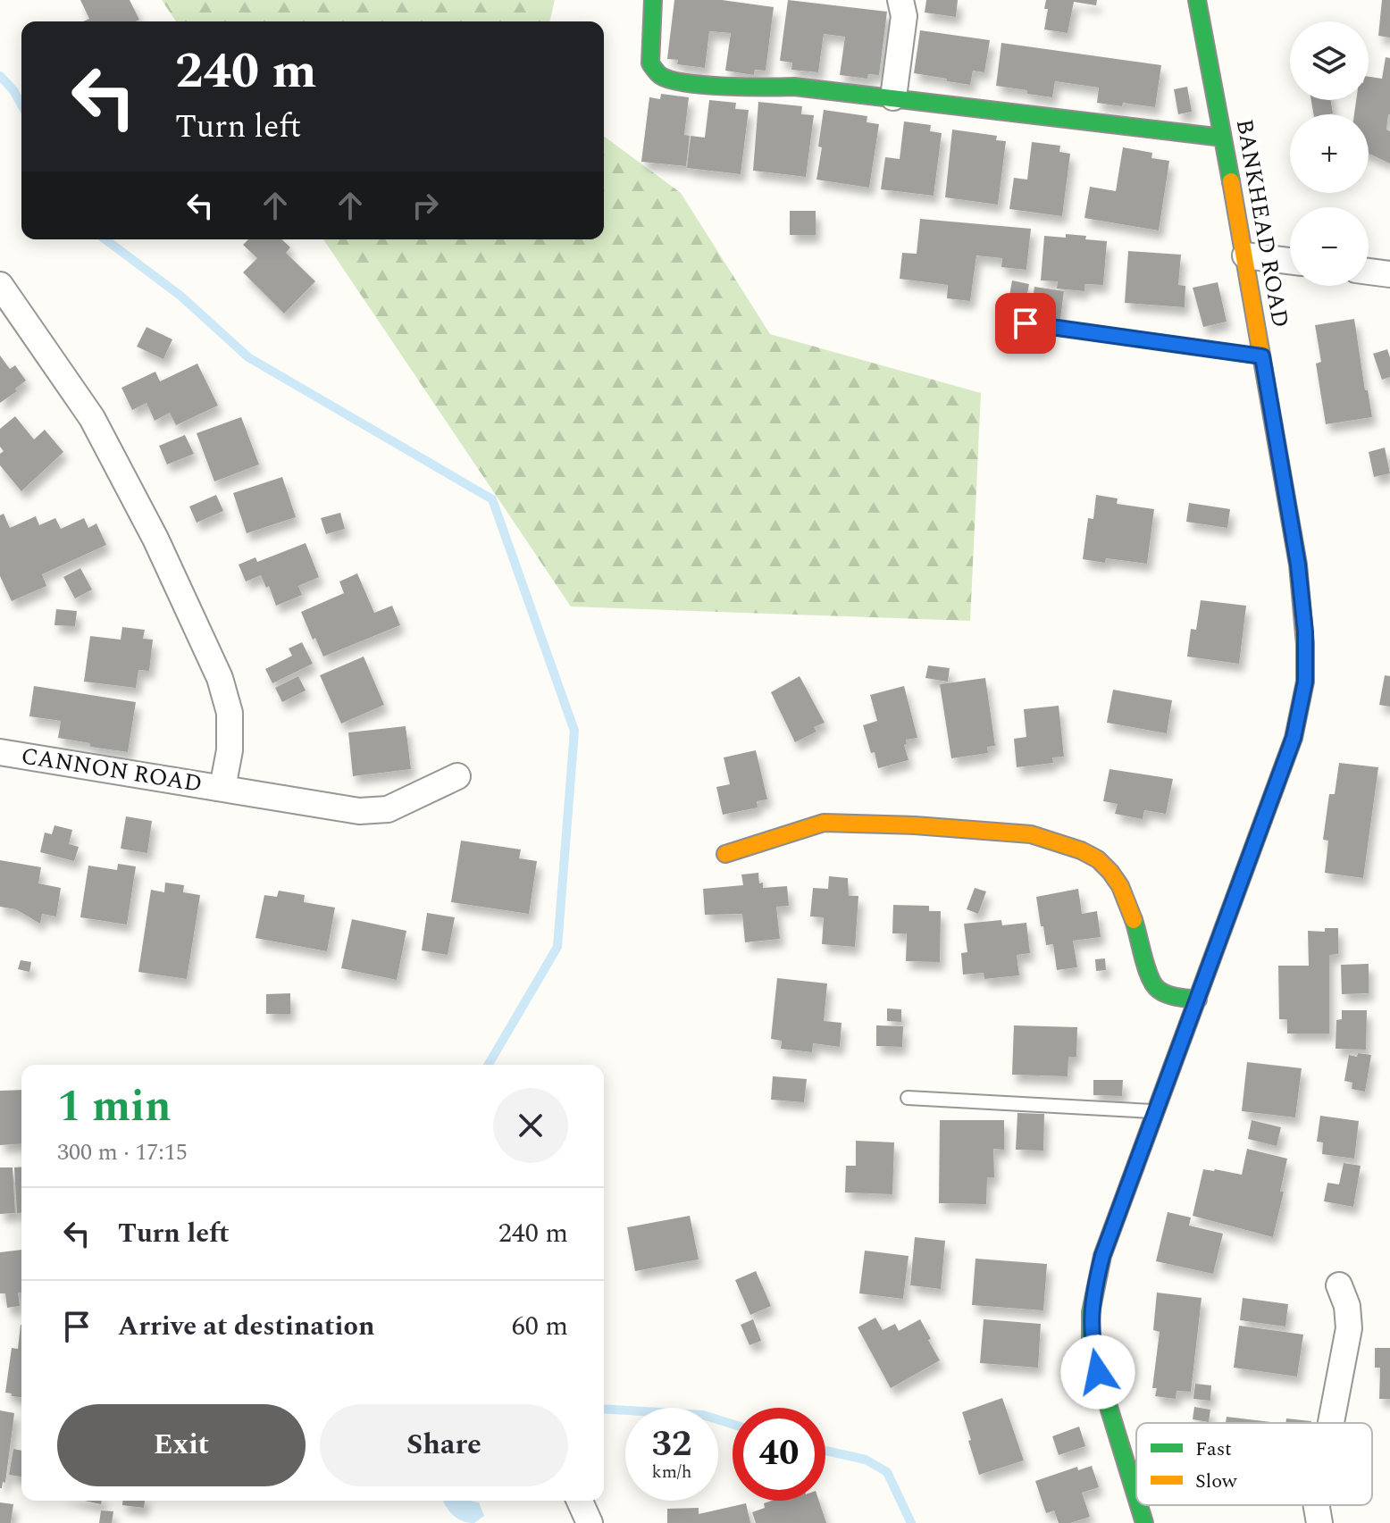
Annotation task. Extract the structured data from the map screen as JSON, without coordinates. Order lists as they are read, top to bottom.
{
  "streets": {
    "street": ["BANKHEAD ROAD", "CANNON ROAD"]
  },
  "legend": ["Fast", "Slow"],
  "page": {
    "map_buttons": ["+", "−"],
    "turn": ["240 m", "Turn left"],
    "heading": ["1 min", "300 m · 17:15"],
    "list": [
      {
        "name": "Turn left",
        "value": "240 m"
      },
      {
        "name": "Arrive at destination",
        "value": "60 m"
      }
    ],
    "buttons": ["Exit", "Share"],
    "speed": "32 km/h",
    "limit": "40"
  }
}
